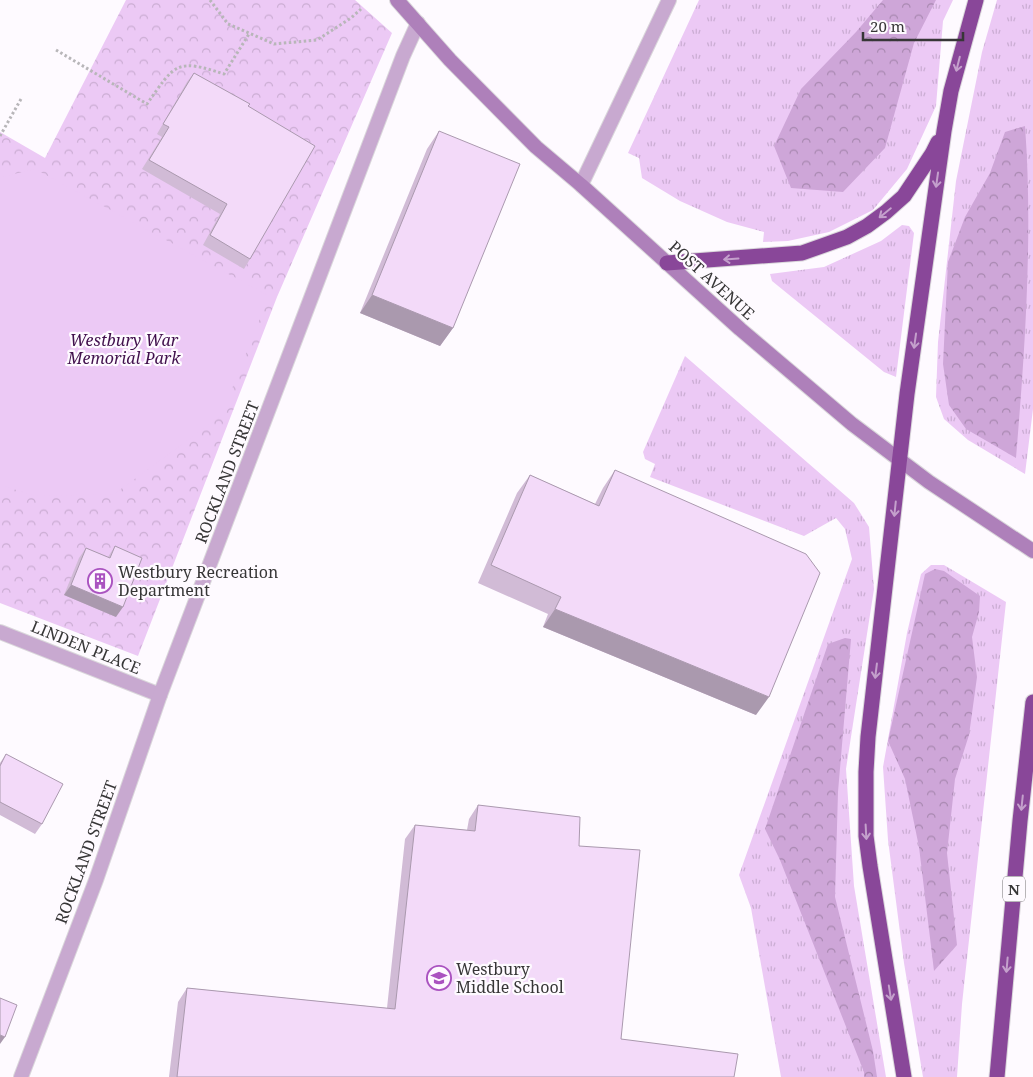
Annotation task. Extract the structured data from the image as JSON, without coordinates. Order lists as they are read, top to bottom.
{
  "streets": {
    "highway": ["N"],
    "main road": ["POST AVENUE"],
    "street": ["ROCKLAND STREET", "LINDEN PLACE"]
  },
  "crossings": [
    ["POST AVENUE", "ROCKLAND STREET"],
    ["ROCKLAND STREET", "LINDEN PLACE"]
  ],
  "parks": ["Westbury War Memorial Park"],
  "places": {
    "building": ["Westbury Recreation Department"],
    "school or university": ["Westbury Middle School"]
  },
  "scale_bar": "20 m"
}
